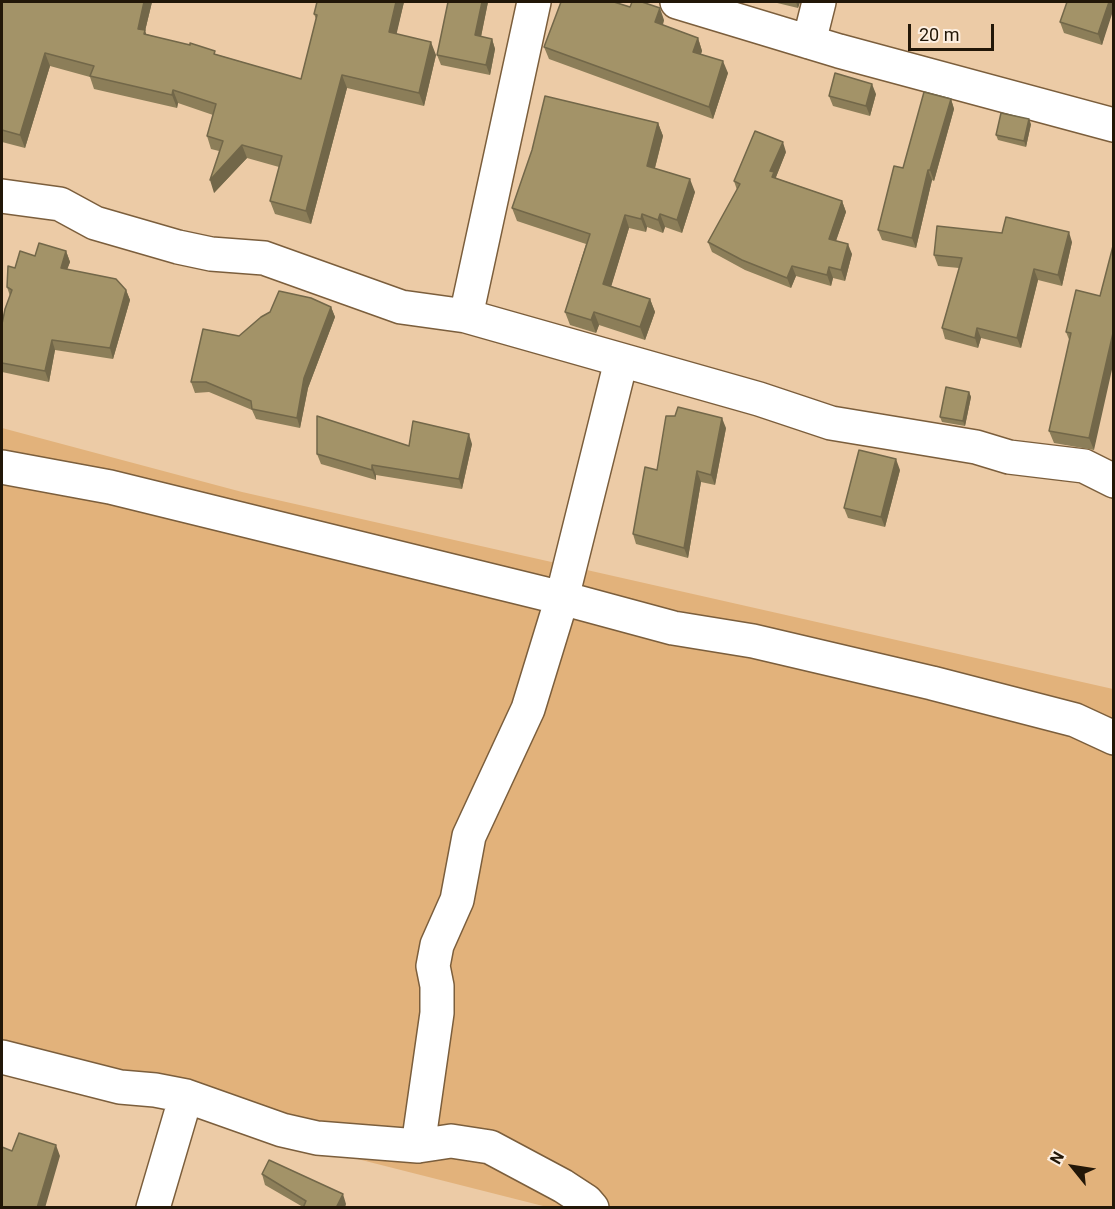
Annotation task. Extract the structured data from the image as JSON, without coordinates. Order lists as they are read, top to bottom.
{
  "scale_bar": "20 m",
  "north": "top left"
}
